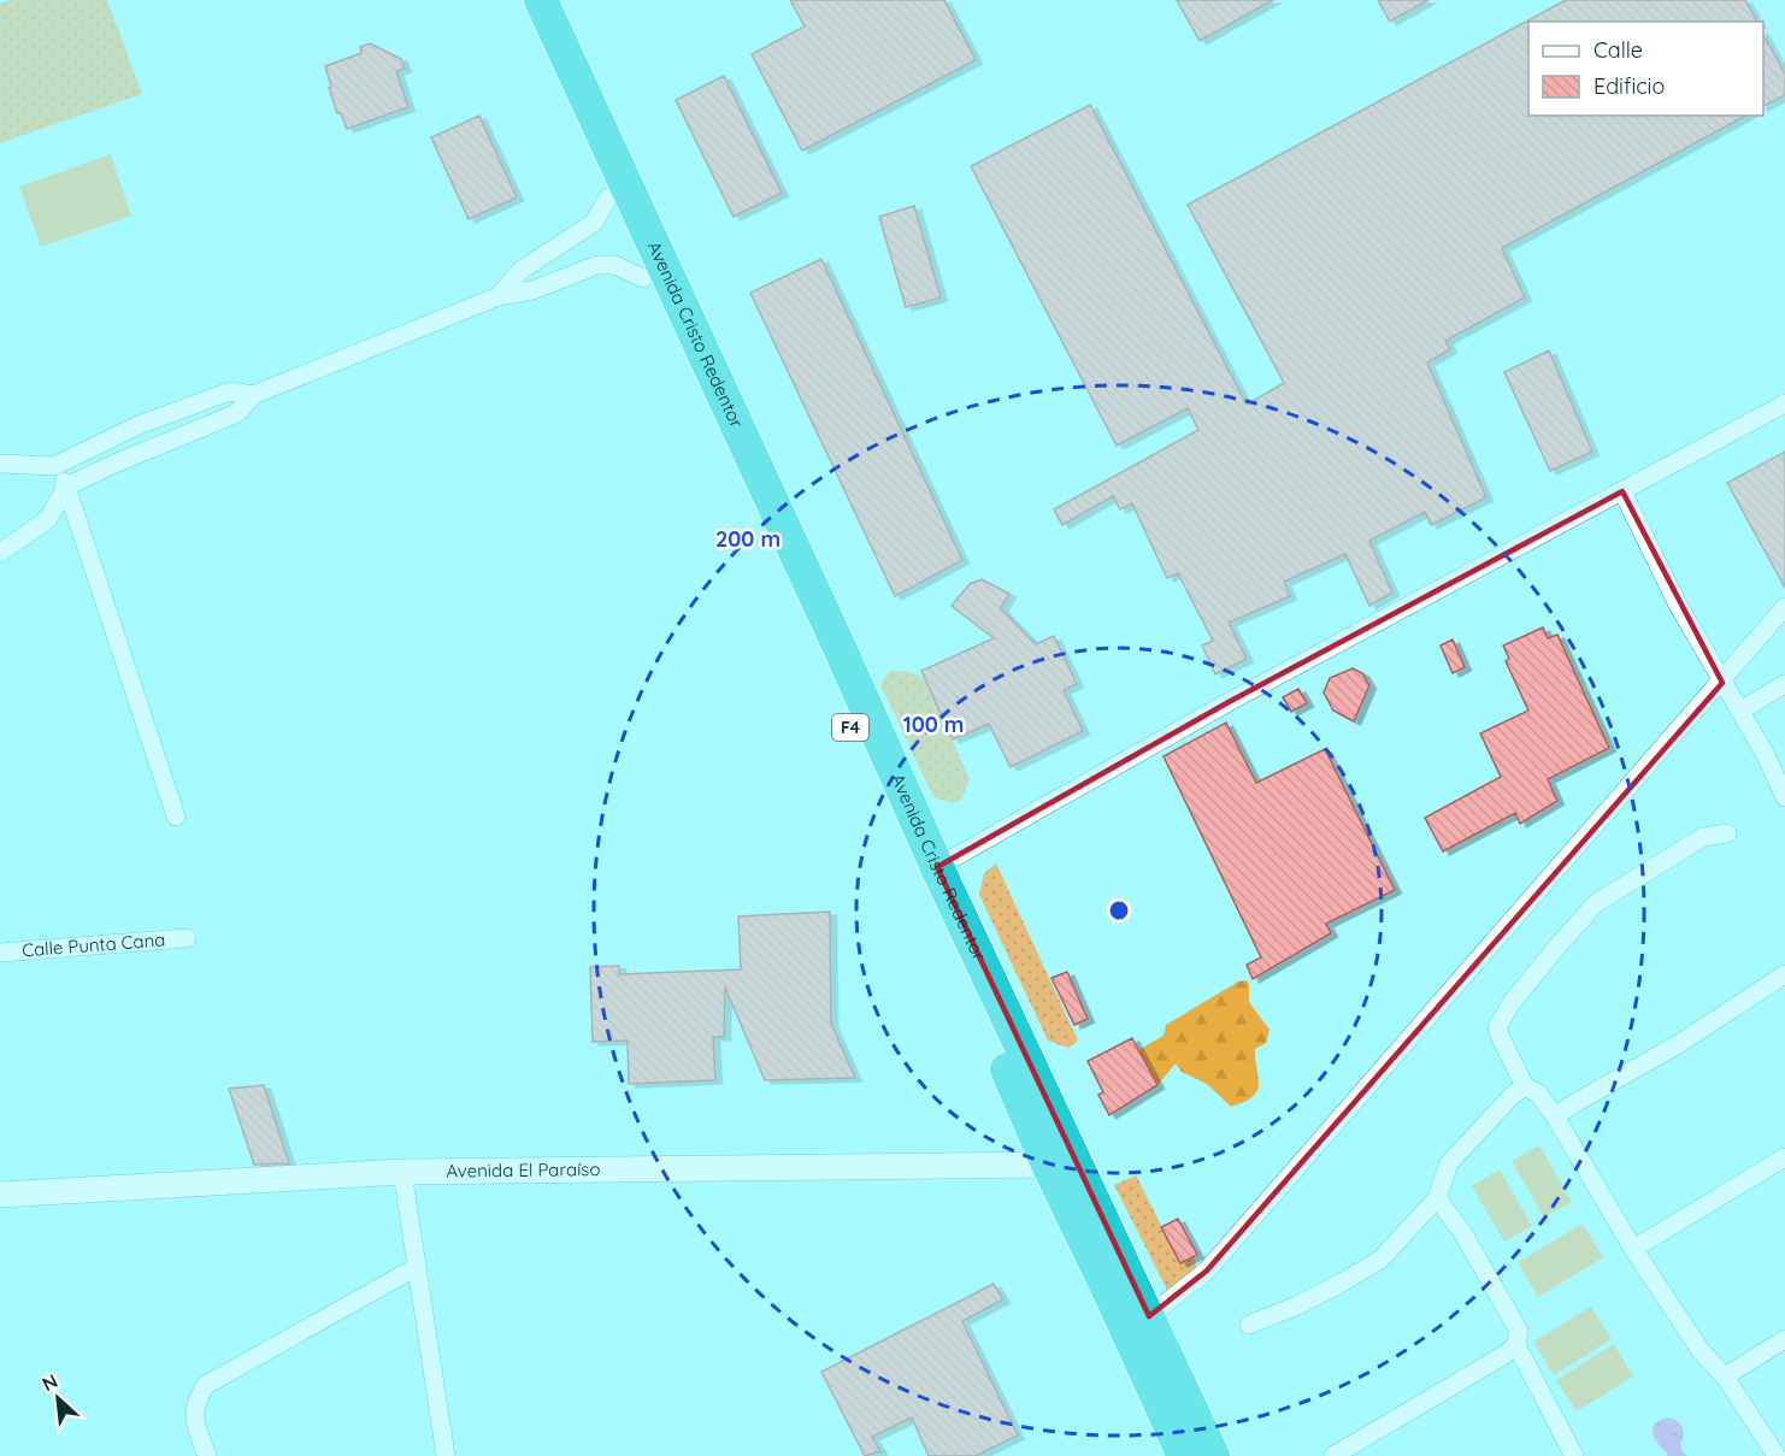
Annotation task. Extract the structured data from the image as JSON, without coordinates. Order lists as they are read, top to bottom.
{
  "streets": {
    "highway": ["Avenida Cristo Redentor", "F4"],
    "street": ["Calle Punta Cana", "Avenida El Paraíso"]
  },
  "crossings": [
    ["Avenida Cristo Redentor", "Avenida El Paraíso"]
  ],
  "legend": ["Calle", "Edificio"],
  "north": "top left",
  "rings": ["200 m", "100 m"]
}
